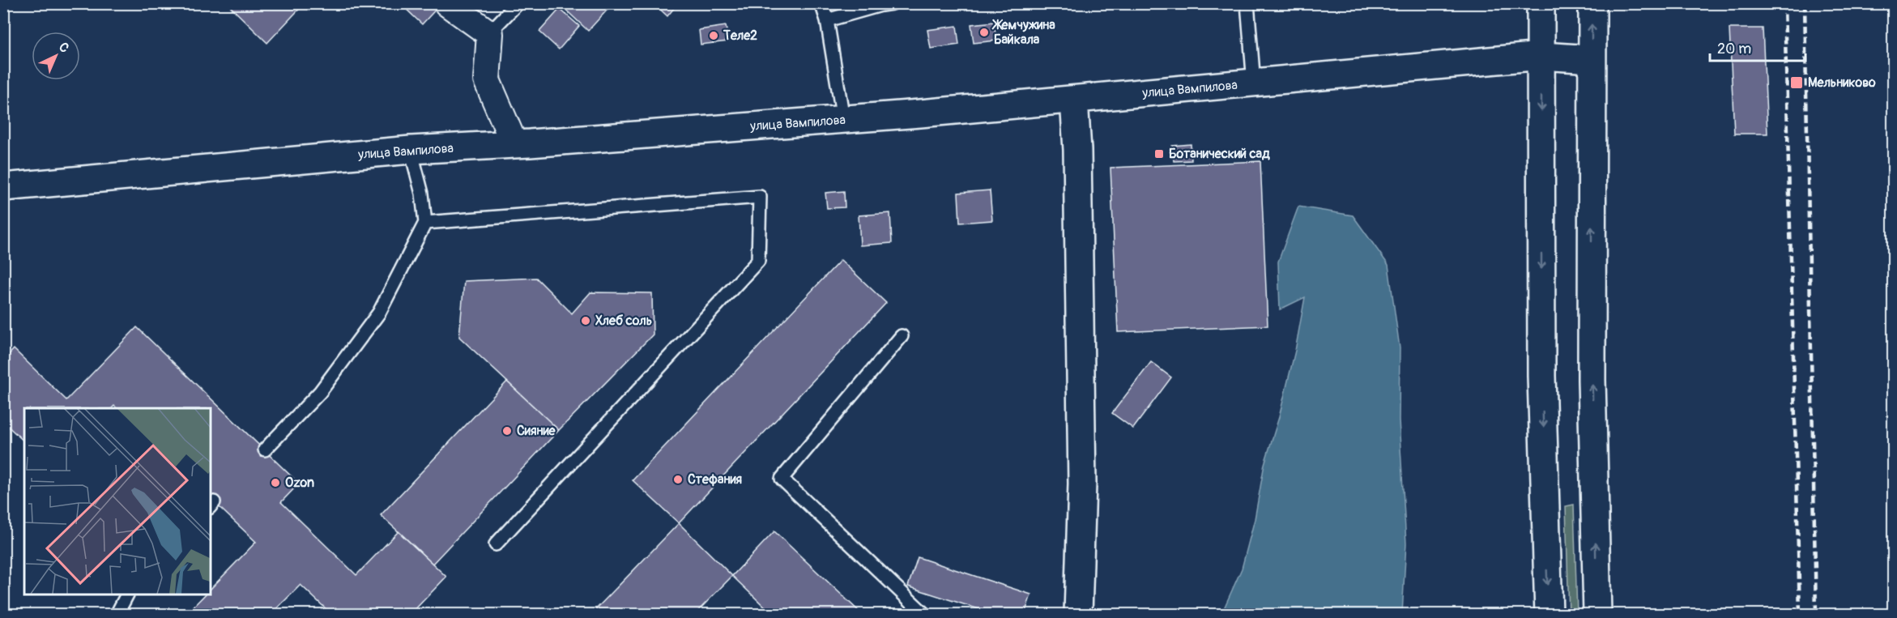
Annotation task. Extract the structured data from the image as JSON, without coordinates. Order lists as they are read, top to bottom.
{
  "streets": {
    "street": ["улица Вампилова"]
  },
  "places": {
    "other": [
      "Жемчужина Байкала",
      "Теле2",
      "Хлеб соль",
      "Сияние",
      "Стефания",
      "Ozon"
    ],
    "transit": ["Мельниково", "Ботанический сад"]
  },
  "scale_bar": "20 m",
  "north": "top right"
}
